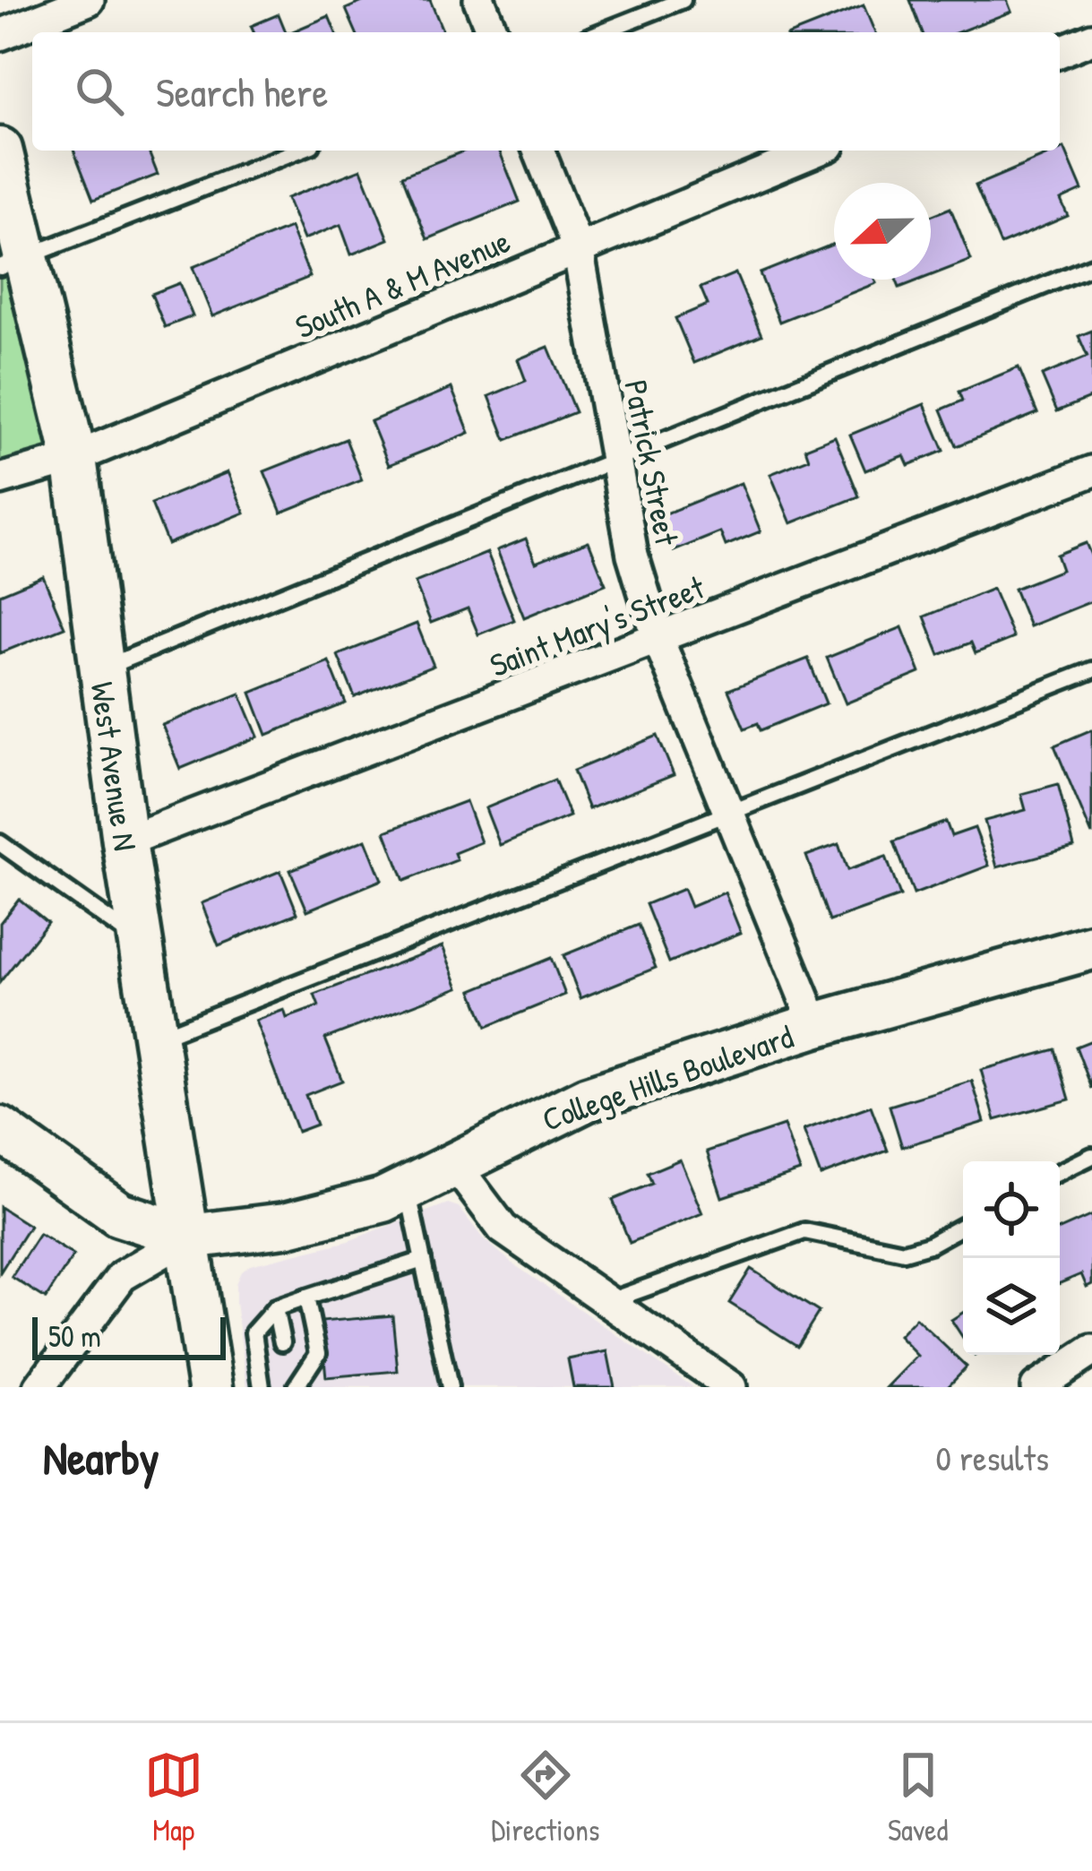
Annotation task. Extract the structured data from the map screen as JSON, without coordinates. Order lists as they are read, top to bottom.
{
  "streets": {
    "main road": ["West Avenue N", "College Hills Boulevard"],
    "street": ["South A & M Avenue", "Patrick Street", "Saint Mary's Street"]
  },
  "crossings": [
    ["South A & M Avenue", "Patrick Street"],
    ["South A & M Avenue", "West Avenue N"],
    ["Patrick Street", "Saint Mary's Street"],
    ["Patrick Street", "College Hills Boulevard"],
    ["Saint Mary's Street", "West Avenue N"],
    ["West Avenue N", "College Hills Boulevard"]
  ],
  "scale_bar": "50 m",
  "north": "left",
  "page": {
    "search": "Search here",
    "scale": "50 m",
    "heading": ["Nearby", "0 results"],
    "nav": ["Map", "Directions", "Saved"]
  }
}
